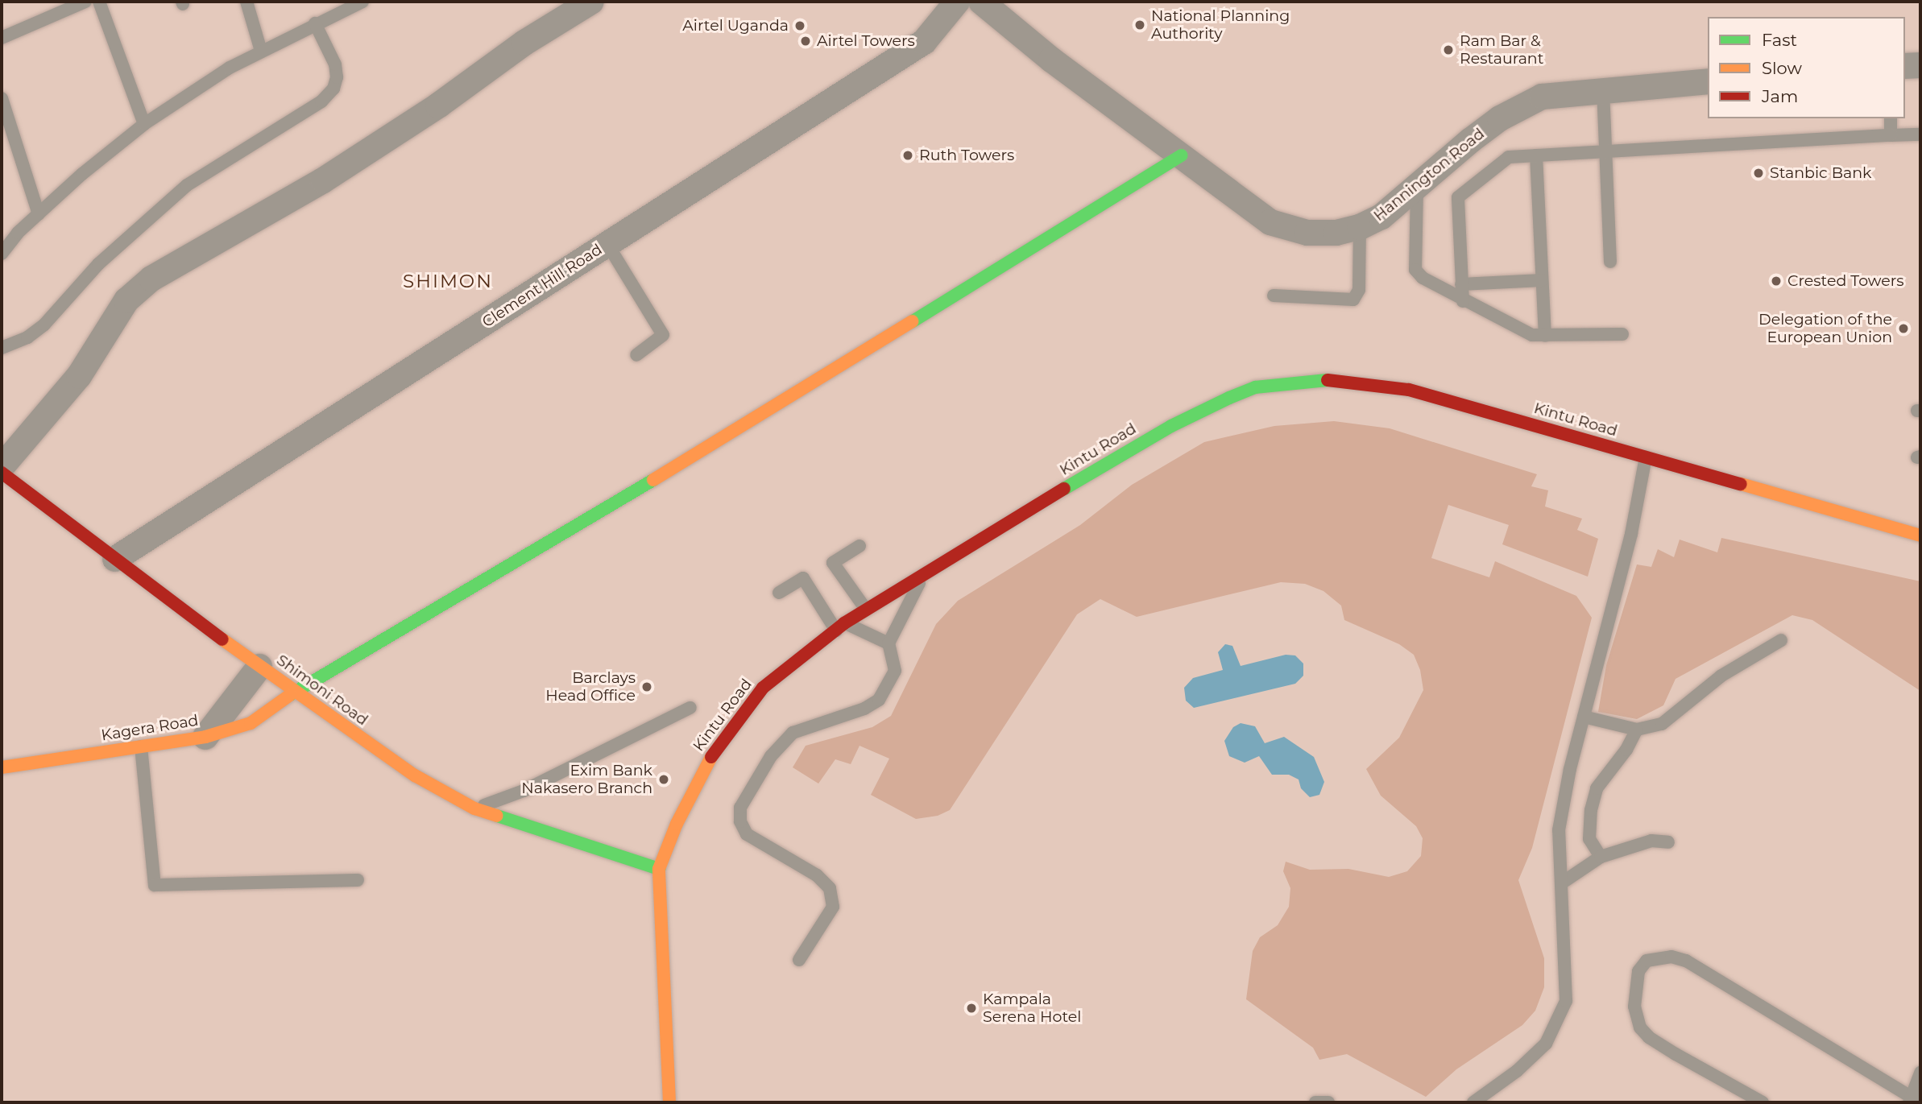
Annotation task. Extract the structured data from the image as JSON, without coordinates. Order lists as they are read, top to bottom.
{
  "streets": {
    "street": [
      "Hannington Road",
      "Clement Hill Road",
      "Kintu Road",
      "Shimoni Road",
      "Kagera Road"
    ]
  },
  "crossings": [
    ["Hannington Road", "Kagera Road"],
    ["Clement Hill Road", "Shimoni Road"],
    ["Kintu Road", "Shimoni Road"],
    ["Shimoni Road", "Kagera Road"]
  ],
  "districts": ["SHIMON"],
  "places": [
    "National Planning Authority",
    "Airtel Uganda",
    "Airtel Towers",
    "Ram Bar & Restaurant",
    "Ruth Towers",
    "Stanbic Bank",
    "Crested Towers",
    "Delegation of the European Union",
    "Barclays Head Office",
    "Exim Bank Nakasero Branch",
    "Kampala Serena Hotel"
  ],
  "legend": ["Fast", "Slow", "Jam"]
}
